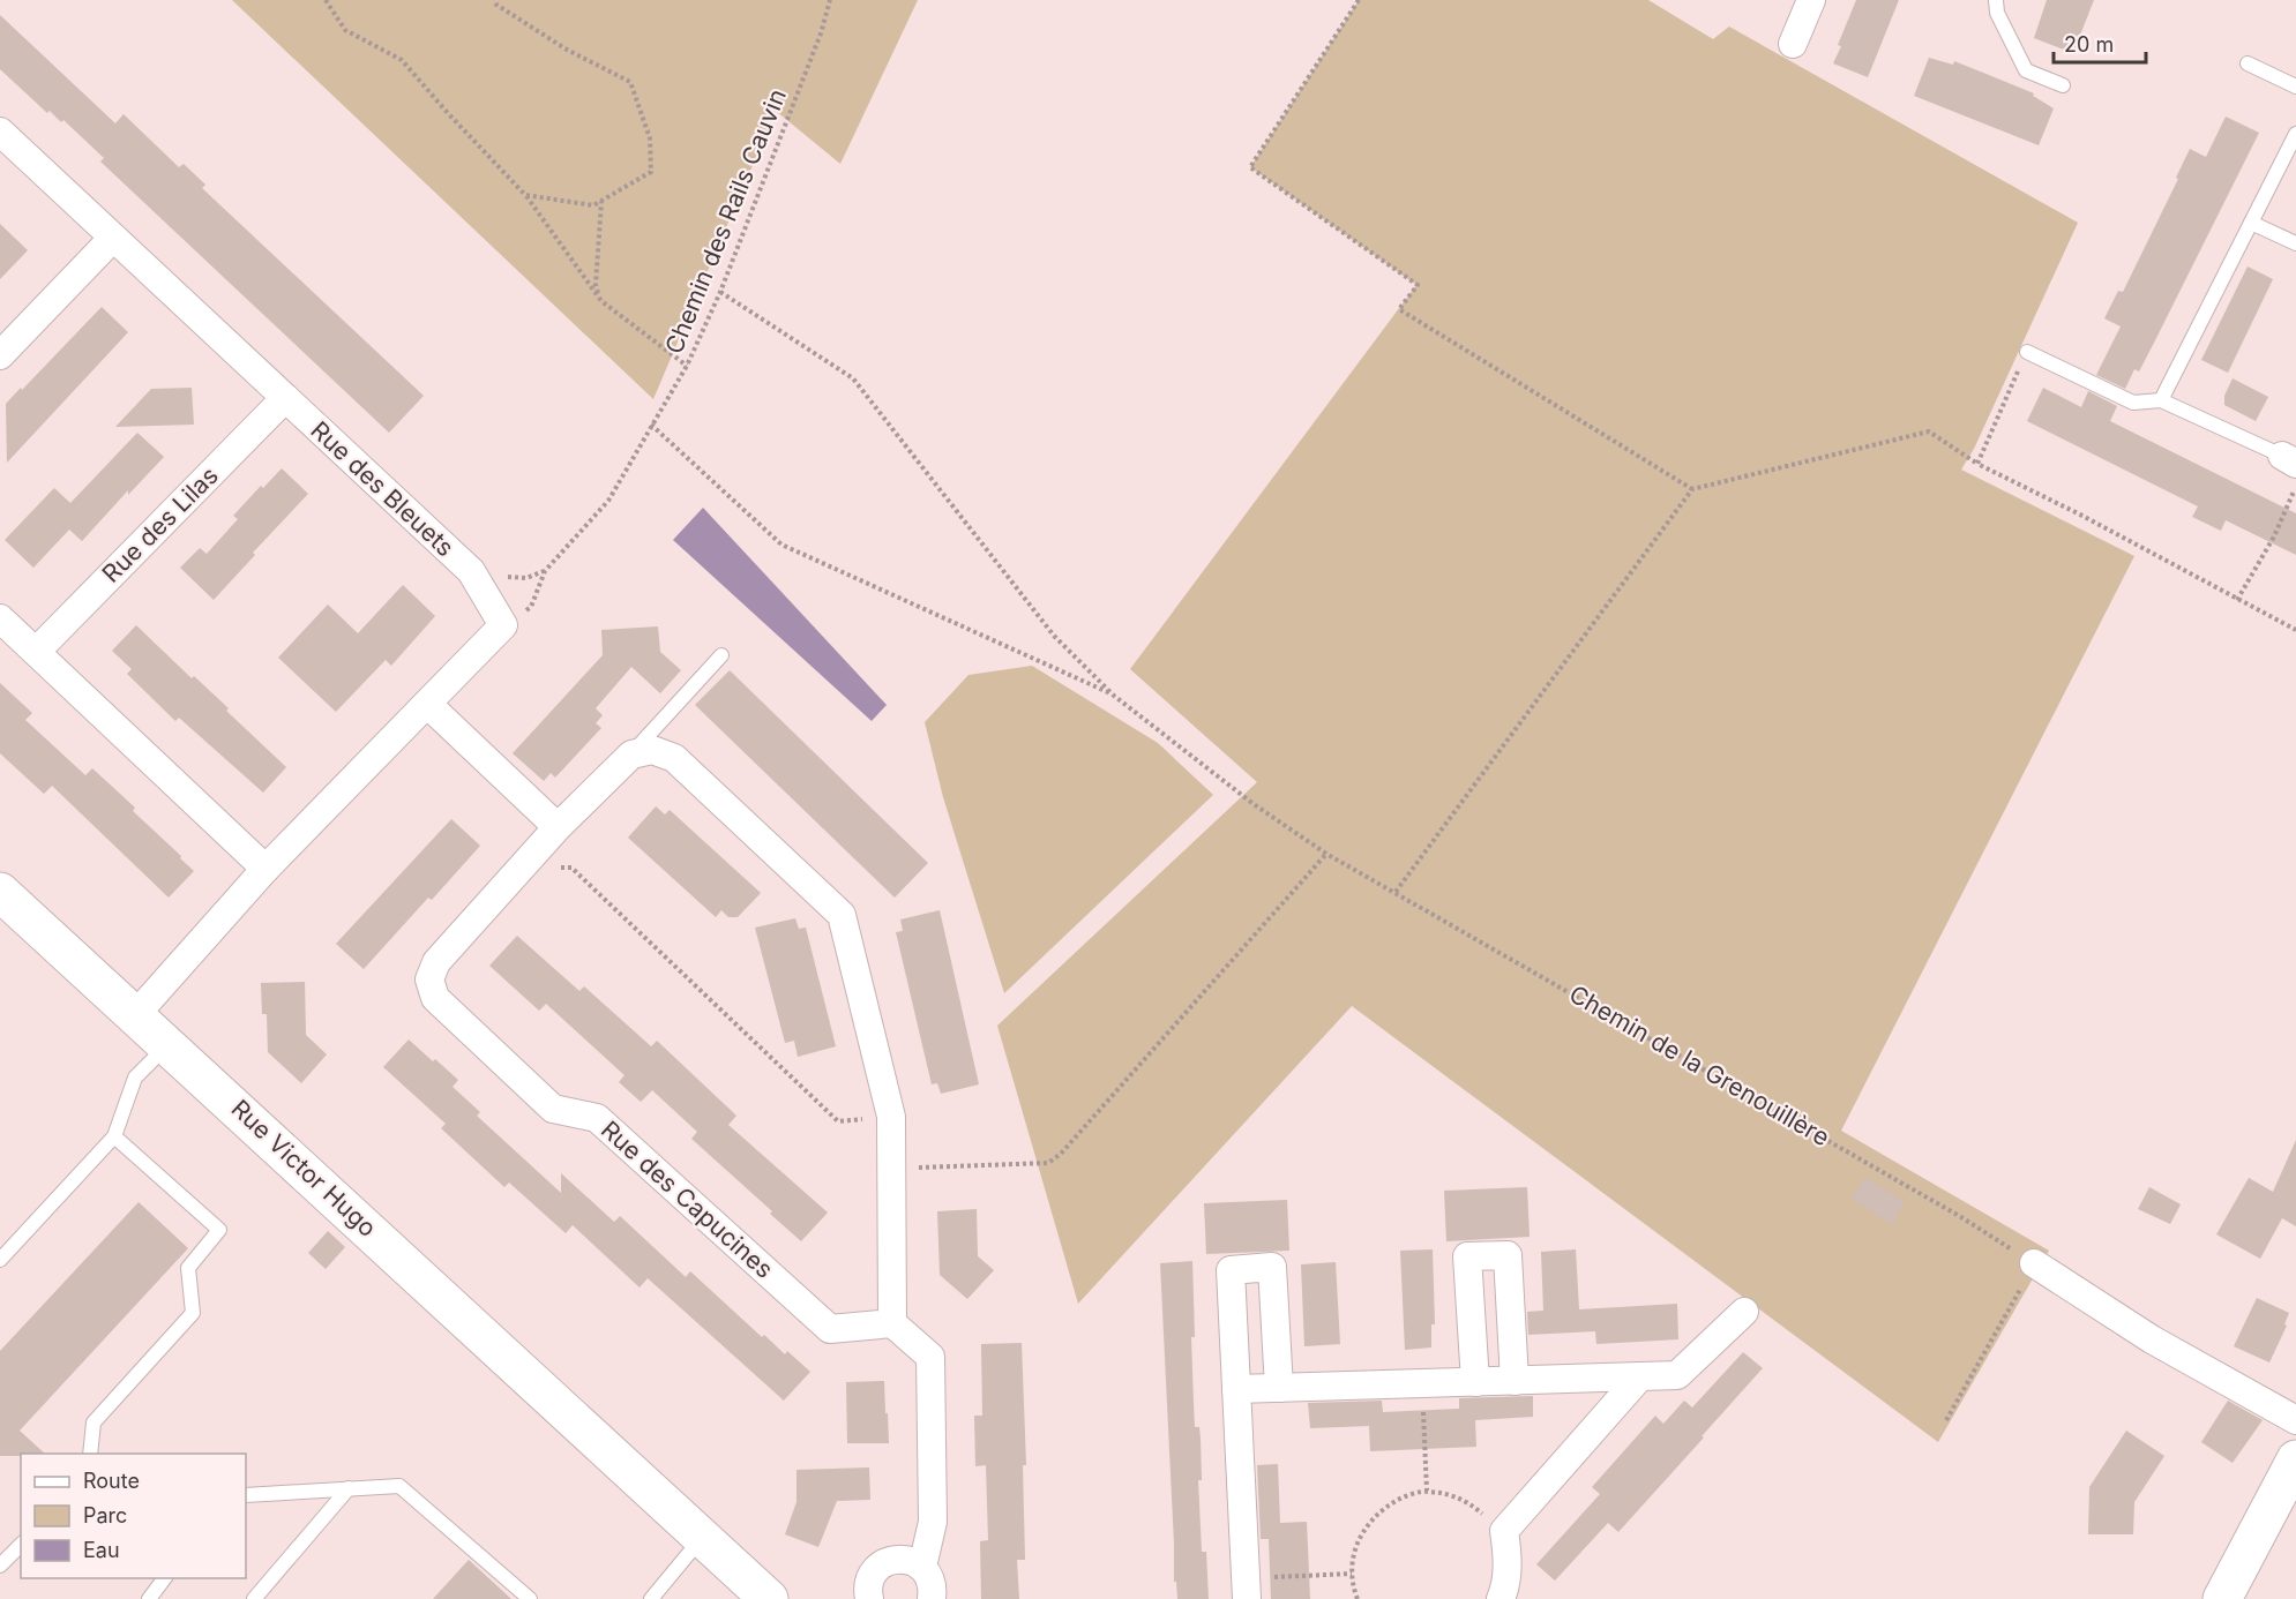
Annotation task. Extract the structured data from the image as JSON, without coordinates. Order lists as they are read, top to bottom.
{
  "streets": {
    "street": [
      "Rue des Bleuets",
      "Rue des Lilas",
      "Rue Victor Hugo",
      "Rue des Capucines"
    ],
    "path": ["Chemin des Rails Cauvin", "Chemin de la Grenouillère"]
  },
  "crossings": [
    ["Chemin des Rails Cauvin", "Rue des Bleuets"],
    ["Rue des Bleuets", "Rue des Lilas"]
  ],
  "legend": ["Route", "Parc", "Eau"],
  "scale_bar": "20 m"
}
